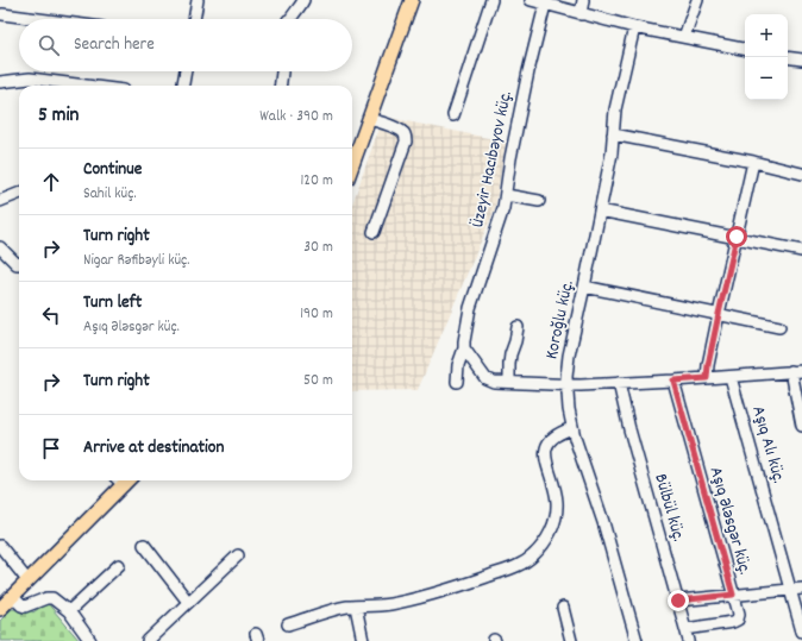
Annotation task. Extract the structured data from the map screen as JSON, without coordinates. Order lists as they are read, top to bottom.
{
  "streets": {
    "street": [
      "Üzeyir Hacıbəyov küç.",
      "Koroğlu küç.",
      "Aşıq Alı küç.",
      "Bülbül küç.",
      "Aşıq Ələsgər küç."
    ]
  },
  "crossings": [
    ["Bülbül küç.", "Aşıq Ələsgər küç."]
  ],
  "page": {
    "map_buttons": ["+", "−"],
    "search": "Search here",
    "heading": ["5 min", "Walk · 390 m"],
    "list": [
      ["Continue", "Sahil küç.", "120 m"],
      ["Turn right", "Nigar Rəfibəyli küç.", "30 m"],
      ["Turn left", "Aşıq Ələsgər küç.", "190 m"],
      ["Turn right", "50 m"],
      "Arrive at destination"
    ]
  }
}
